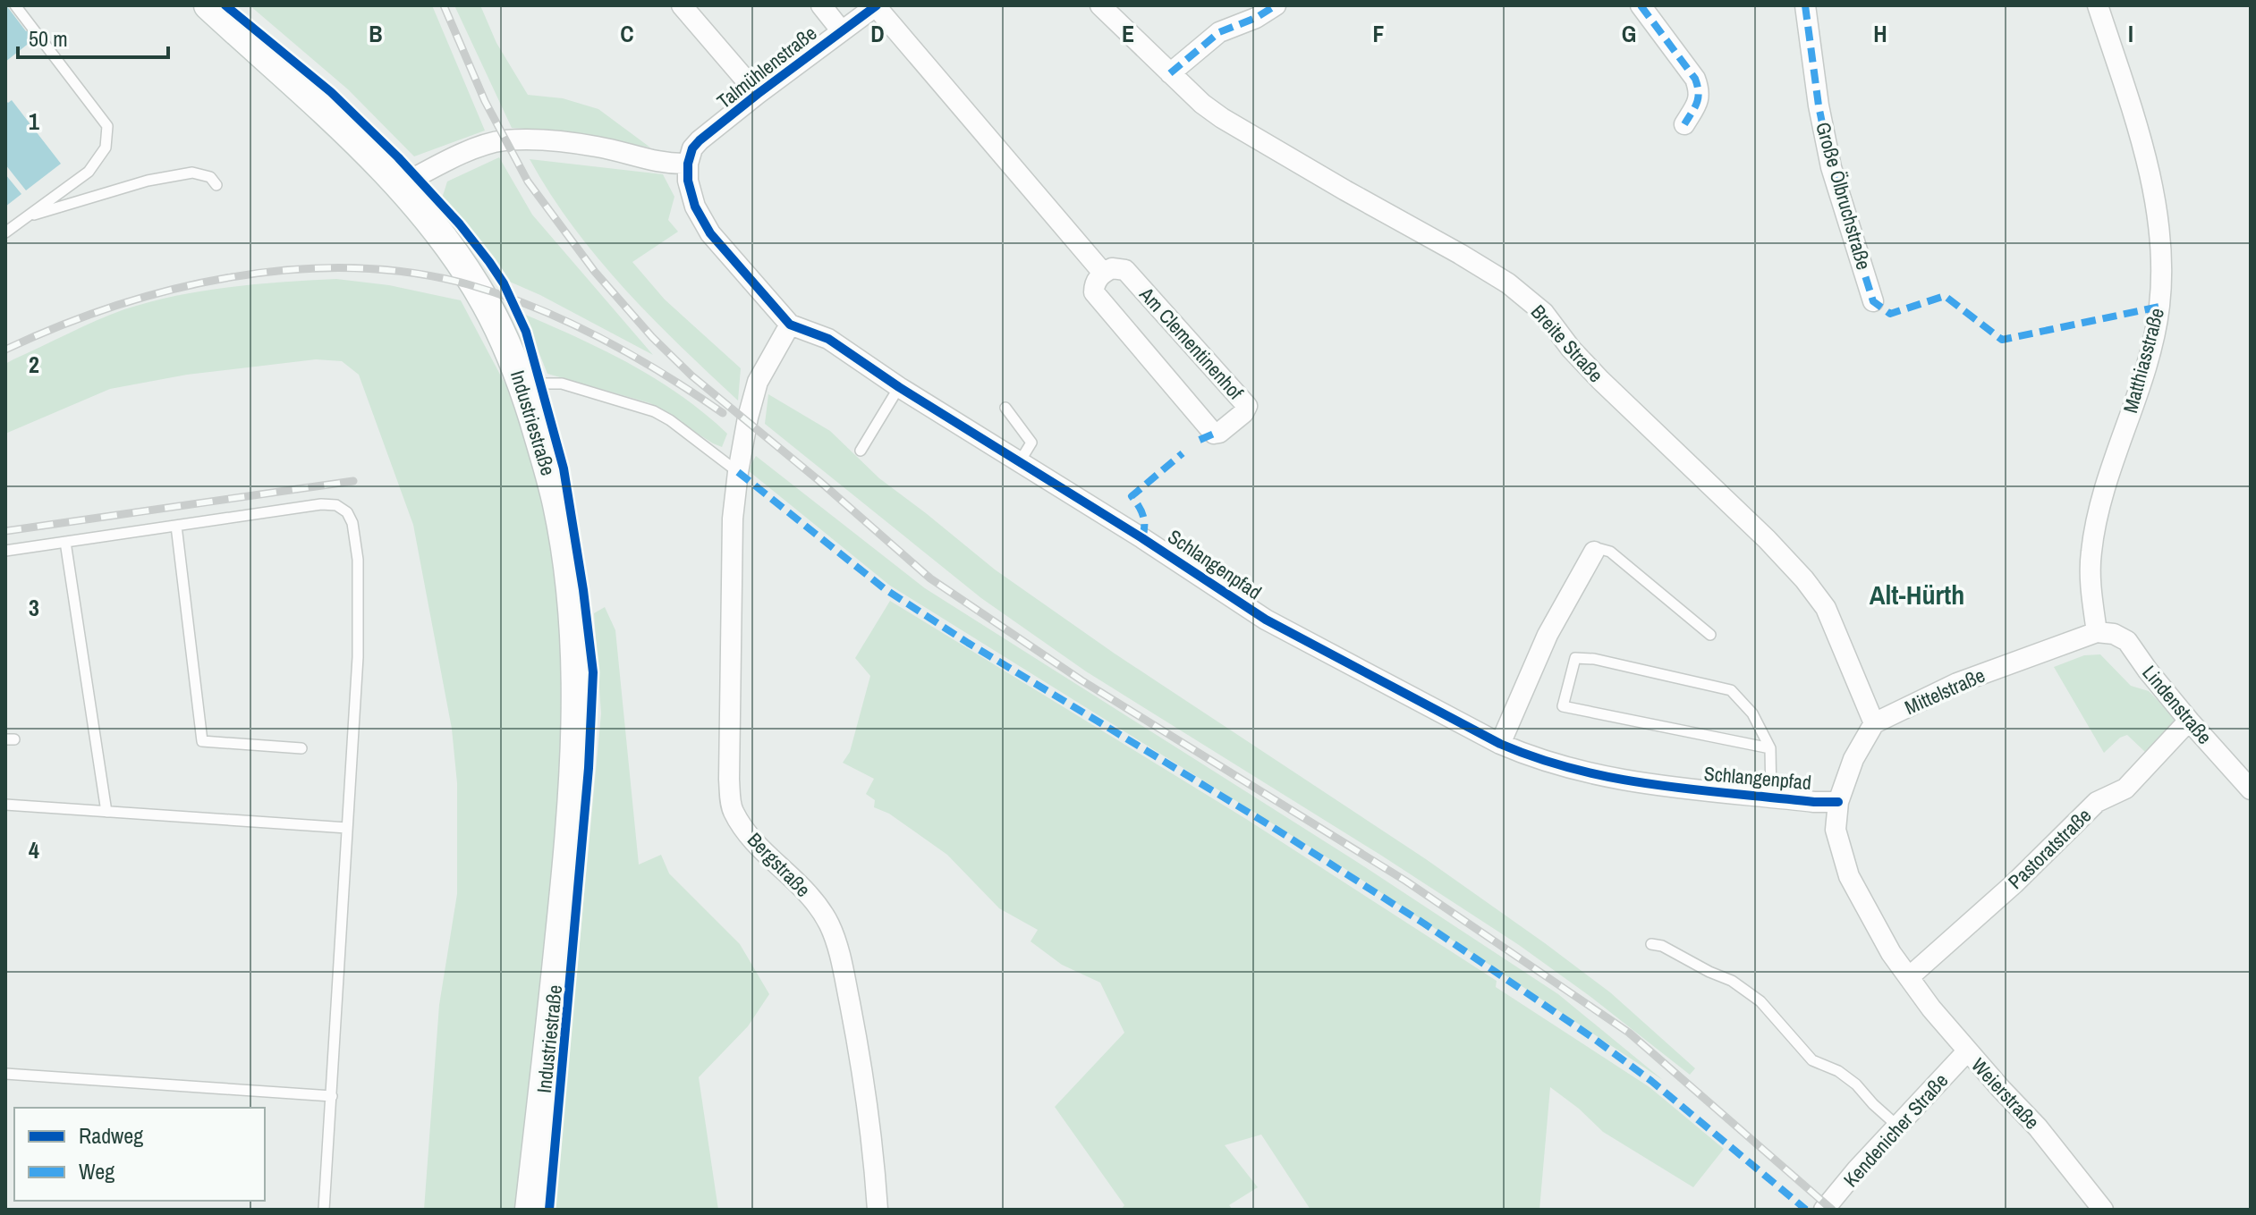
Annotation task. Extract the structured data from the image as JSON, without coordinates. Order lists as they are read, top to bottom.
{
  "streets": {
    "main road": ["Industriestraße"],
    "street": [
      "Talmühlenstraße",
      "Große Ölbruchstraße",
      "Am Clementinenhof",
      "Breite Straße",
      "Matthiasstraße",
      "Schlangenpfad",
      "Mittelstraße",
      "Lindenstraße",
      "Pastoratstraße",
      "Bergstraße",
      "Weierstraße",
      "Kendenicher Straße"
    ]
  },
  "crossings": [
    ["Talmühlenstraße", "Schlangenpfad"],
    ["Breite Straße", "Mittelstraße"],
    ["Matthiasstraße", "Mittelstraße"],
    ["Matthiasstraße", "Lindenstraße"],
    ["Schlangenpfad", "Bergstraße"],
    ["Schlangenpfad", "Weierstraße"],
    ["Mittelstraße", "Lindenstraße"],
    ["Lindenstraße", "Pastoratstraße"],
    ["Pastoratstraße", "Weierstraße"],
    ["Weierstraße", "Kendenicher Straße"]
  ],
  "districts": ["Alt-Hürth"],
  "legend": ["Radweg", "Weg"],
  "scale_bar": "50 m",
  "grid": {
    "columns": [
      "B",
      "C",
      "D",
      "E",
      "F",
      "G",
      "H",
      "I"
    ],
    "rows": [
      "1",
      "2",
      "3",
      "4"
    ]
  }
}
